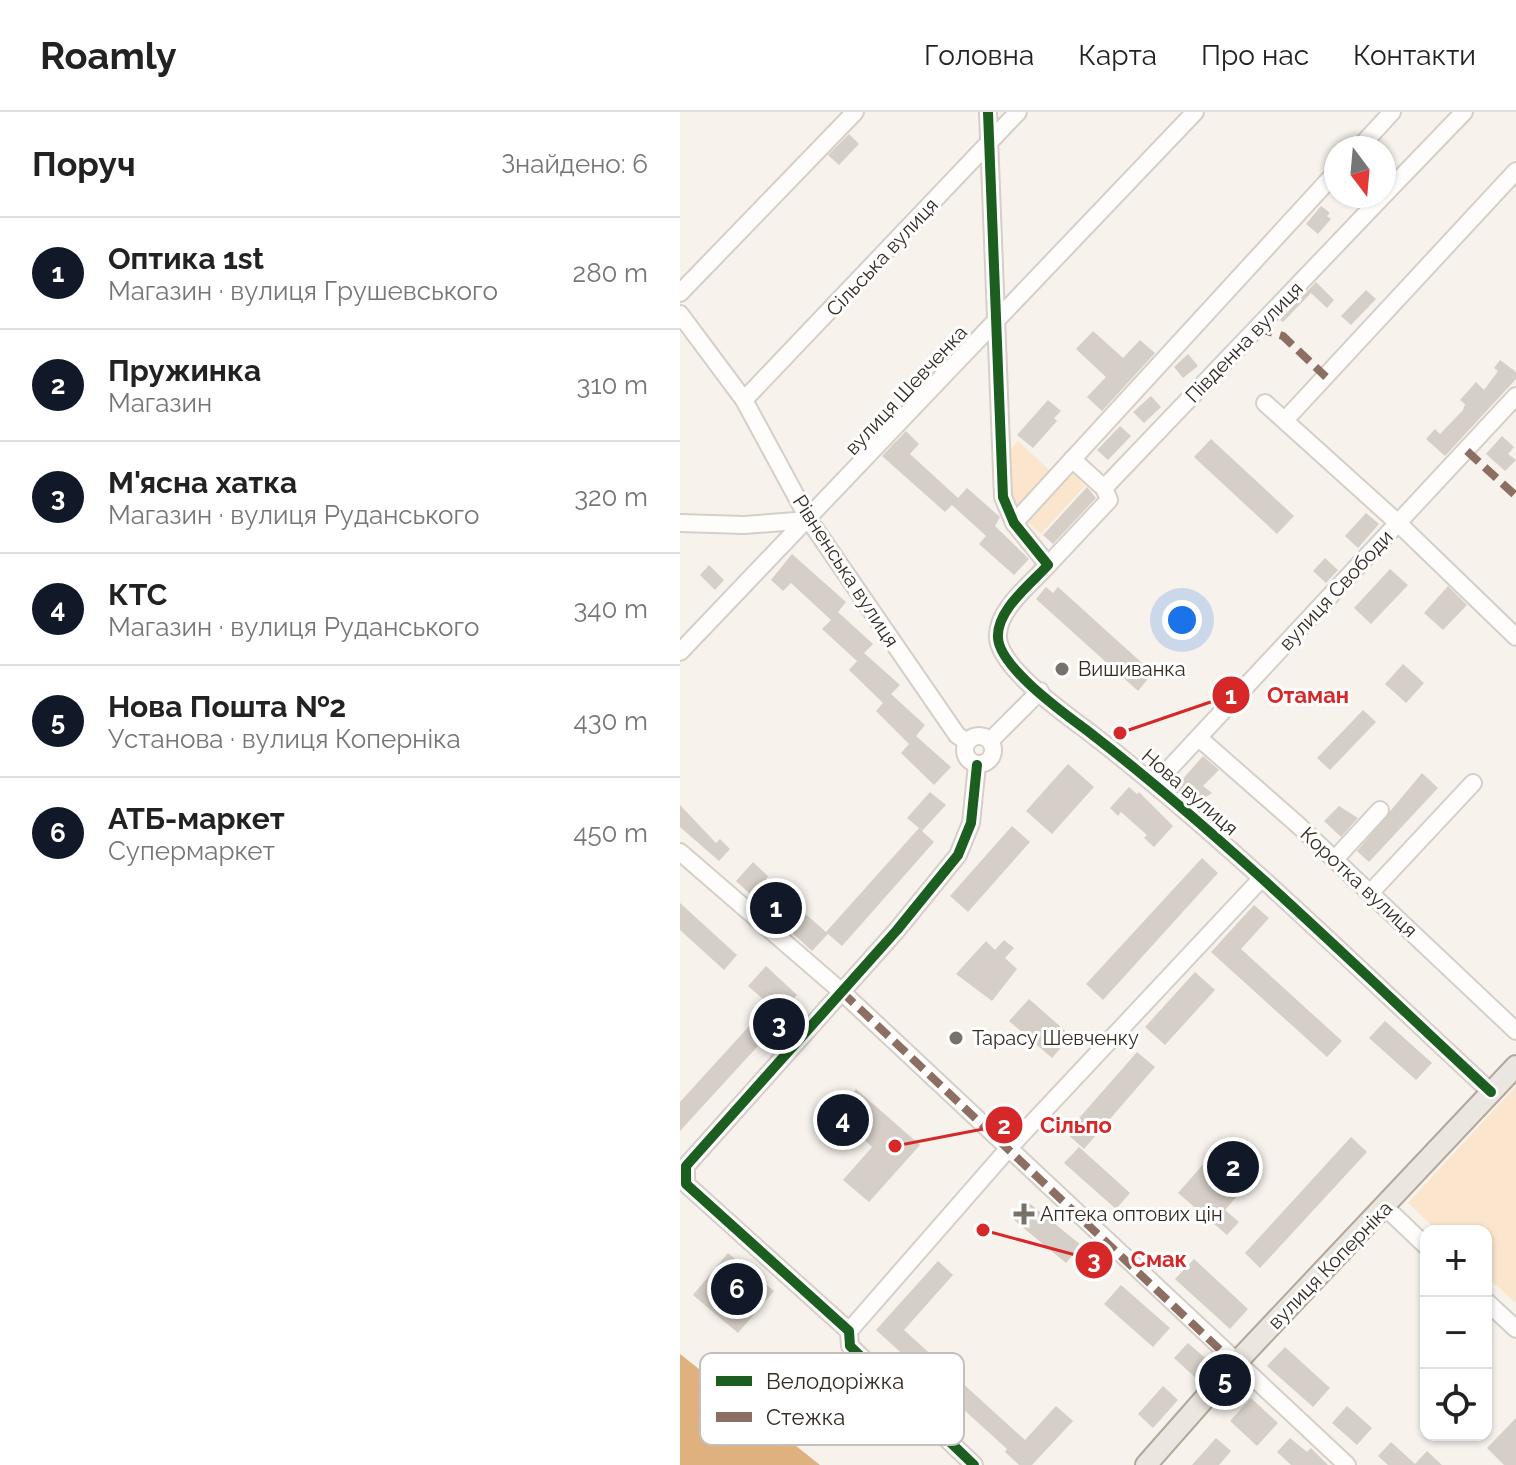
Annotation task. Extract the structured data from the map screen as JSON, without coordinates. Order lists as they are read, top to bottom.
{
  "streets": {
    "main road": ["вулиця Коперніка"],
    "street": [
      "Сільська вулиця",
      "Південна вулиця",
      "вулиця Шевченка",
      "Рівненська вулиця",
      "вулиця Свободи",
      "Нова вулиця",
      "Коротка вулиця"
    ]
  },
  "crossings": [
    ["Сільська вулиця", "Рівненська вулиця"],
    ["Південна вулиця", "Нова вулиця"],
    ["вулиця Шевченка", "Рівненська вулиця"],
    ["вулиця Свободи", "Нова вулиця"],
    ["вулиця Свободи", "Коротка вулиця"],
    ["Нова вулиця", "вулиця Коперніка"]
  ],
  "places": {
    "other": [
      "Вишиванка",
      "Отаман",
      "Тарасу Шевченку",
      "Сільпо",
      "Смак"
    ],
    "health": ["Аптека оптових цін"]
  },
  "legend": ["Велодоріжка", "Стежка"],
  "north": "bottom",
  "page": {
    "header": "Roamly",
    "nav": [
      "Головна",
      "Карта",
      "Про нас",
      "Контакти"
    ],
    "heading": ["Поруч", "Знайдено: 6"],
    "list": [
      {
        "mark": "1",
        "name": "Оптика 1st",
        "note": "Магазин · вулиця Грушевського",
        "value": "280 m"
      },
      {
        "mark": "2",
        "name": "Пружинка",
        "note": "Магазин",
        "value": "310 m"
      },
      {
        "mark": "3",
        "name": "М'ясна хатка",
        "note": "Магазин · вулиця Руданського",
        "value": "320 m"
      },
      {
        "mark": "4",
        "name": "КТС",
        "note": "Магазин · вулиця Руданського",
        "value": "340 m"
      },
      {
        "mark": "5",
        "name": "Нова Пошта №2",
        "note": "Установа · вулиця Коперніка",
        "value": "430 m"
      },
      {
        "mark": "6",
        "name": "АТБ-маркет",
        "note": "Супермаркет",
        "value": "450 m"
      }
    ],
    "pins": [
      "1",
      "3",
      "4",
      "2",
      "6",
      "5"
    ],
    "map_buttons": ["+", "−"]
  }
}
